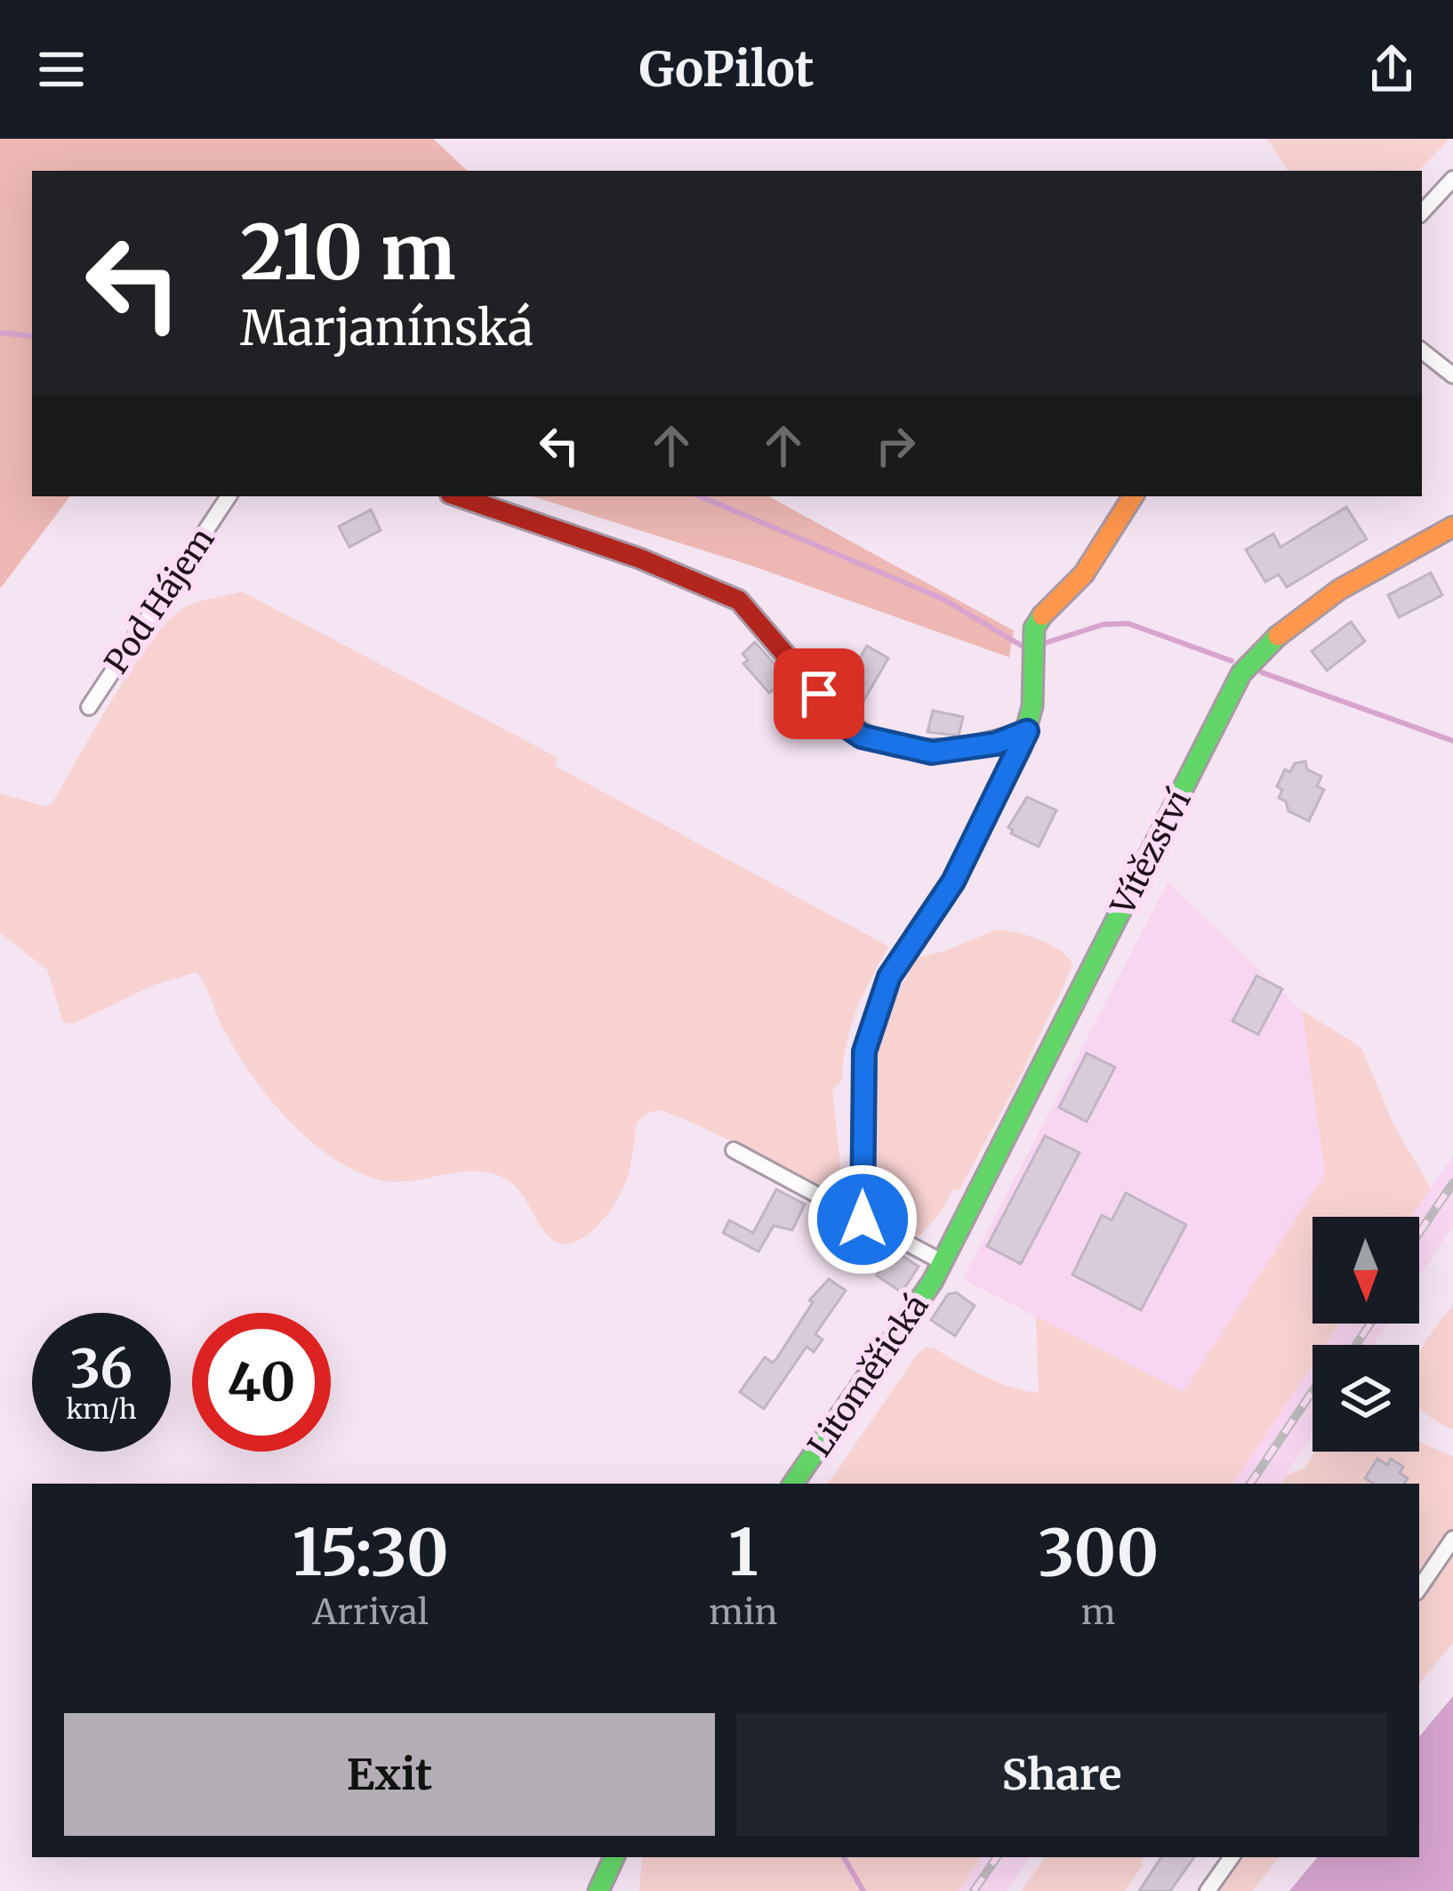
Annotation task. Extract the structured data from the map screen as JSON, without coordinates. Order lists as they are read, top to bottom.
{
  "streets": {
    "street": ["Pod Hájem", "Vítězství", "Litoměřická"]
  },
  "crossings": [
    ["Vítězství", "Litoměřická"]
  ],
  "north": "bottom",
  "page": {
    "header": "GoPilot",
    "turn": ["210 m", "Marjanínská"],
    "speed": "36 km/h",
    "limit": "40",
    "eta": [
      "15:30",
      "Arrival",
      "1",
      "min",
      "300",
      "m"
    ],
    "buttons": ["Exit", "Share"]
  }
}
